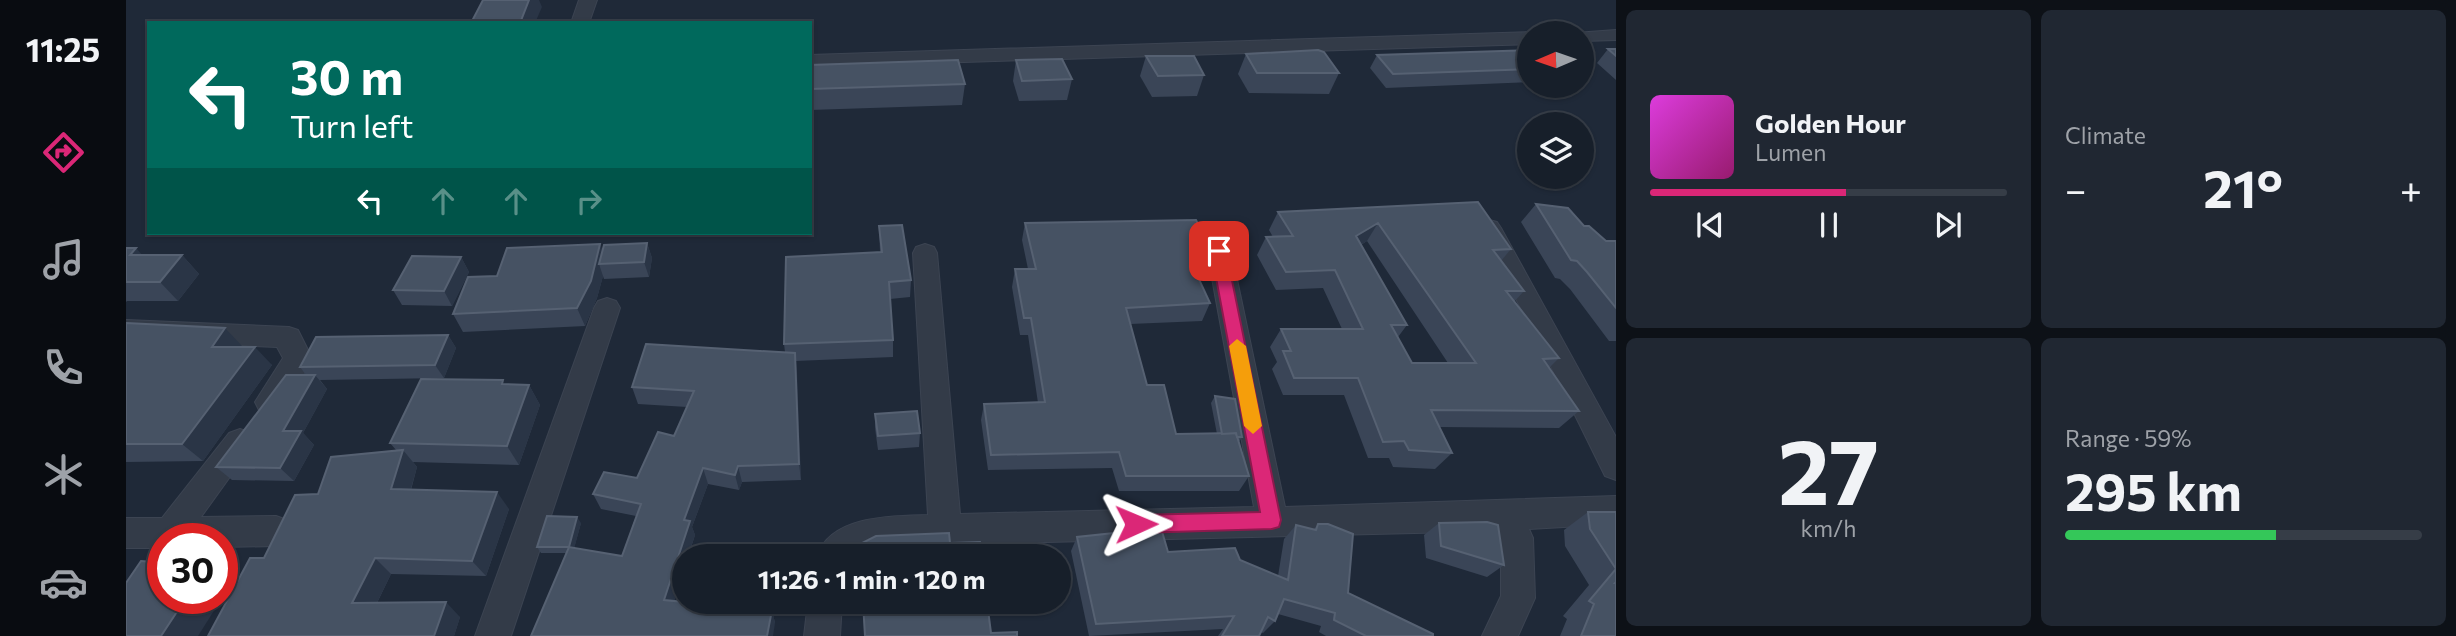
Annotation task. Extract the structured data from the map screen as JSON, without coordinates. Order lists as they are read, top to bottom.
{
  "north": "left",
  "page": {
    "tabs": "11:25",
    "tile": [
      "Climate",
      ["27", "km/h"],
      ["Range · 59%", "295 km"]
    ],
    "turn": ["30 m", "Turn left"],
    "song": ["Golden Hour", "Lumen"],
    "heat": ["−", "21°", "+"],
    "limit": "30",
    "trip": "11:26 · 1 min · 120 m"
  }
}
